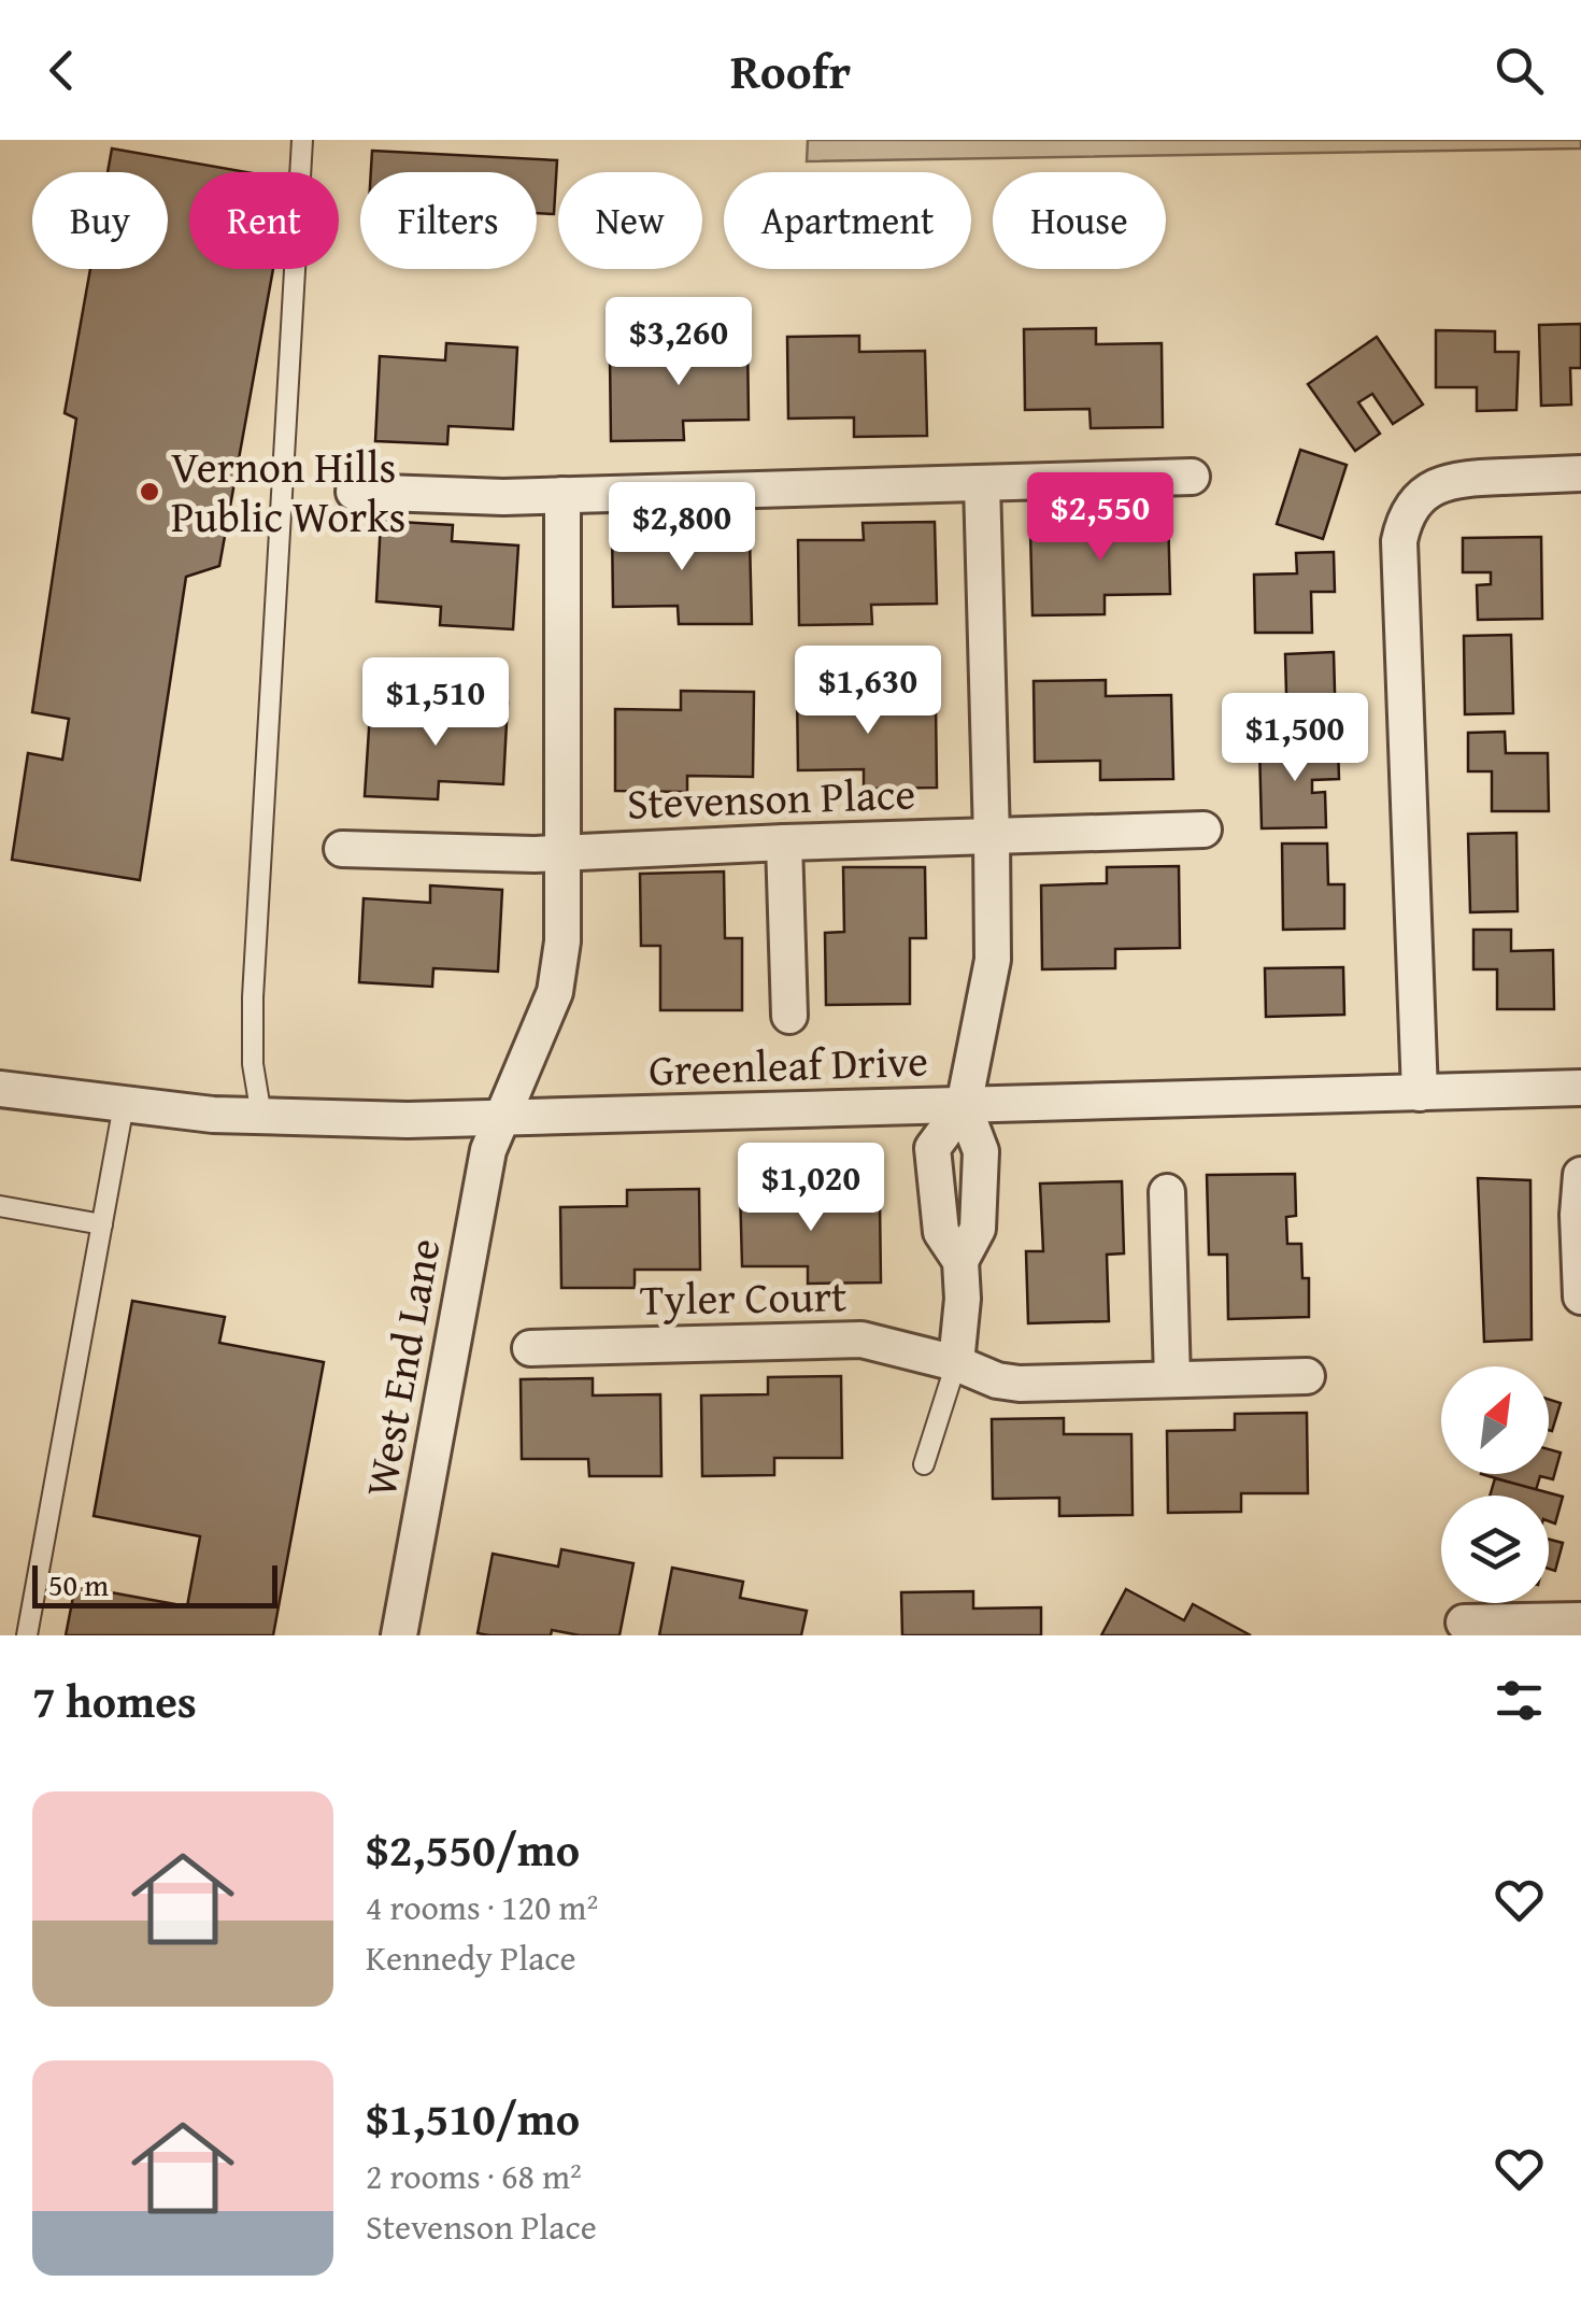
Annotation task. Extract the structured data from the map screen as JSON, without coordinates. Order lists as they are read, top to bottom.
{
  "streets": {
    "street": [
      "Stevenson Place",
      "Greenleaf Drive",
      "Tyler Court",
      "West End Lane"
    ]
  },
  "crossings": [
    ["Stevenson Place", "West End Lane"],
    ["Greenleaf Drive", "West End Lane"]
  ],
  "places": ["Vernon Hills Public Works"],
  "scale_bar": "50 m",
  "north": "top right",
  "page": {
    "header": "Roofr",
    "chip": [
      "Buy",
      "Rent",
      "Filters",
      "New",
      "Apartment",
      "House"
    ],
    "price": [
      "$3,260",
      "$2,550",
      "$2,800",
      "$1,630",
      "$1,510",
      "$1,500",
      "$1,020"
    ],
    "scale": "50 m",
    "heading": "7 homes",
    "list": [
      {
        "name": "$2,550/mo",
        "note": "4 rooms · 120 m² · Kennedy Place"
      },
      {
        "name": "$1,510/mo",
        "note": "2 rooms · 68 m² · Stevenson Place"
      }
    ]
  }
}
